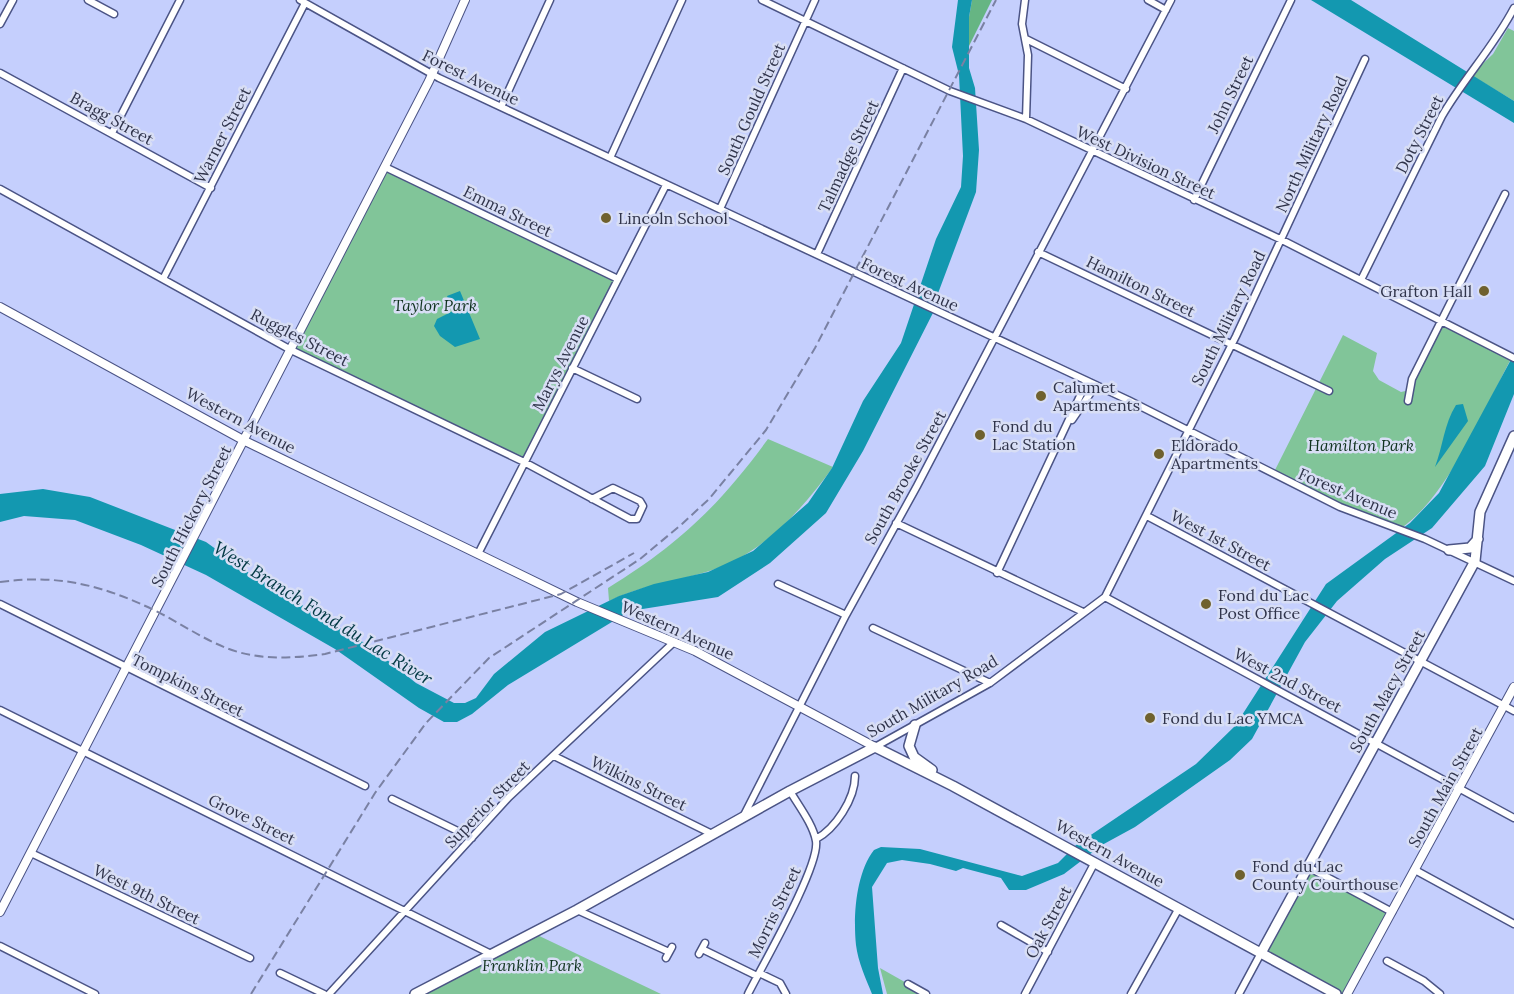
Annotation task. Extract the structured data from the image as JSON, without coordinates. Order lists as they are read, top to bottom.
{
  "streets": {
    "main road": ["South Military Road", "Western Avenue", "South Macy Street"],
    "street": [
      "Forest Avenue",
      "John Street",
      "South Gould Street",
      "Bragg Street",
      "Doty Street",
      "Warner Street",
      "North Military Road",
      "Talmadge Street",
      "West Division Street",
      "Emma Street",
      "Hamilton Street",
      "Ruggles Street",
      "Marys Avenue",
      "South Brooke Street",
      "South Hickory Street",
      "West 1st Street",
      "West 2nd Street",
      "Tompkins Street",
      "Wilkins Street",
      "South Main Street",
      "Superior Street",
      "Grove Street",
      "West 9th Street",
      "Morris Street",
      "Oak Street"
    ]
  },
  "crossings": [
    ["Forest Avenue", "South Gould Street"],
    ["Forest Avenue", "Warner Street"],
    ["Forest Avenue", "Talmadge Street"],
    ["Forest Avenue", "South Military Road"],
    ["Forest Avenue", "Marys Avenue"],
    ["Forest Avenue", "South Brooke Street"],
    ["Forest Avenue", "South Hickory Street"],
    ["Forest Avenue", "South Macy Street"],
    ["John Street", "West Division Street"],
    ["South Gould Street", "West Division Street"],
    ["Bragg Street", "Warner Street"],
    ["Doty Street", "West Division Street"],
    ["Warner Street", "Ruggles Street"],
    ["North Military Road", "West Division Street"],
    ["North Military Road", "South Military Road"],
    ["Talmadge Street", "West Division Street"],
    ["West Division Street", "South Military Road"],
    ["West Division Street", "South Brooke Street"],
    ["Emma Street", "Marys Avenue"],
    ["Emma Street", "South Hickory Street"],
    ["Hamilton Street", "South Military Road"],
    ["Hamilton Street", "South Brooke Street"],
    ["South Military Road", "Western Avenue"],
    ["South Military Road", "South Brooke Street"],
    ["South Military Road", "West 1st Street"],
    ["South Military Road", "West 2nd Street"],
    ["South Military Road", "Wilkins Street"],
    ["South Military Road", "Grove Street"],
    ["Ruggles Street", "Marys Avenue"],
    ["Ruggles Street", "South Hickory Street"],
    ["Marys Avenue", "Western Avenue"],
    ["Western Avenue", "South Brooke Street"],
    ["Western Avenue", "South Hickory Street"],
    ["Western Avenue", "South Macy Street"],
    ["Western Avenue", "Superior Street"],
    ["Western Avenue", "Oak Street"],
    ["South Hickory Street", "Tompkins Street"],
    ["South Hickory Street", "Grove Street"],
    ["South Hickory Street", "West 9th Street"],
    ["West 1st Street", "South Macy Street"],
    ["West 1st Street", "South Main Street"],
    ["West 2nd Street", "South Macy Street"],
    ["West 2nd Street", "South Main Street"],
    ["Wilkins Street", "Superior Street"],
    ["Superior Street", "Grove Street"]
  ],
  "water": ["West Branch Fond du Lac River"],
  "parks": ["Taylor Park", "Hamilton Park", "Franklin Park"],
  "places": [
    "Lincoln School",
    "Grafton Hall",
    "Calumet Apartments",
    "Fond du Lac Station",
    "Eldorado Apartments",
    "Fond du Lac Post Office",
    "Fond du Lac YMCA",
    "Fond du Lac County Courthouse"
  ]
}
